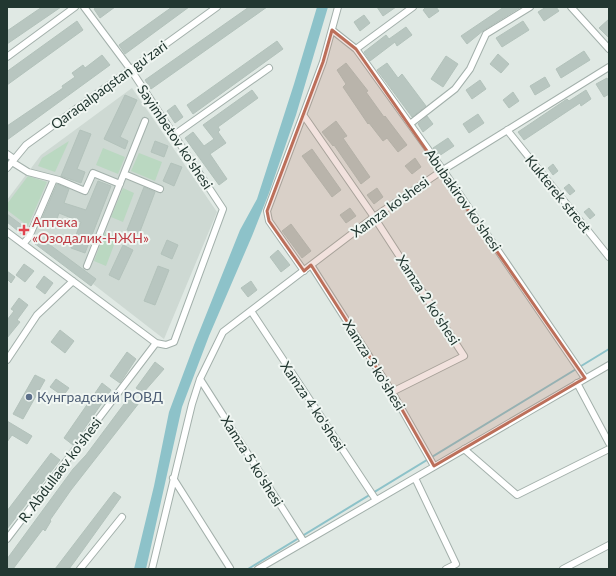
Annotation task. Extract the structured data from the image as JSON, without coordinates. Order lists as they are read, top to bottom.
{
  "streets": {
    "street": [
      "Qaraqalpaqstan gu'zari",
      "Sayimbetov ko'shesi",
      "Kukterek street",
      "Abubakirov ko'shesi",
      "Xamza ko'shesi",
      "Xamza 2 ko'shesi",
      "Xamza 3 ko'shesi",
      "Xamza 4 ko'shesi",
      "Xamza 5 ko'shesi",
      "R. Abdullaev ko'shesi"
    ]
  },
  "crossings": [
    ["Qaraqalpaqstan gu'zari", "Sayimbetov ko'shesi"],
    ["Sayimbetov ko'shesi", "R. Abdullaev ko'shesi"],
    ["Kukterek street", "Xamza ko'shesi"],
    ["Abubakirov ko'shesi", "Xamza ko'shesi"],
    ["Xamza ko'shesi", "Xamza 2 ko'shesi"],
    ["Xamza ko'shesi", "Xamza 3 ko'shesi"],
    ["Xamza ko'shesi", "Xamza 4 ko'shesi"],
    ["Xamza ko'shesi", "Xamza 5 ko'shesi"],
    ["Xamza 2 ko'shesi", "Xamza 3 ko'shesi"]
  ],
  "places": {
    "health": ["Аптека «Озодалик-НЖН»"],
    "other": ["Кунградский РОВД"]
  }
}
